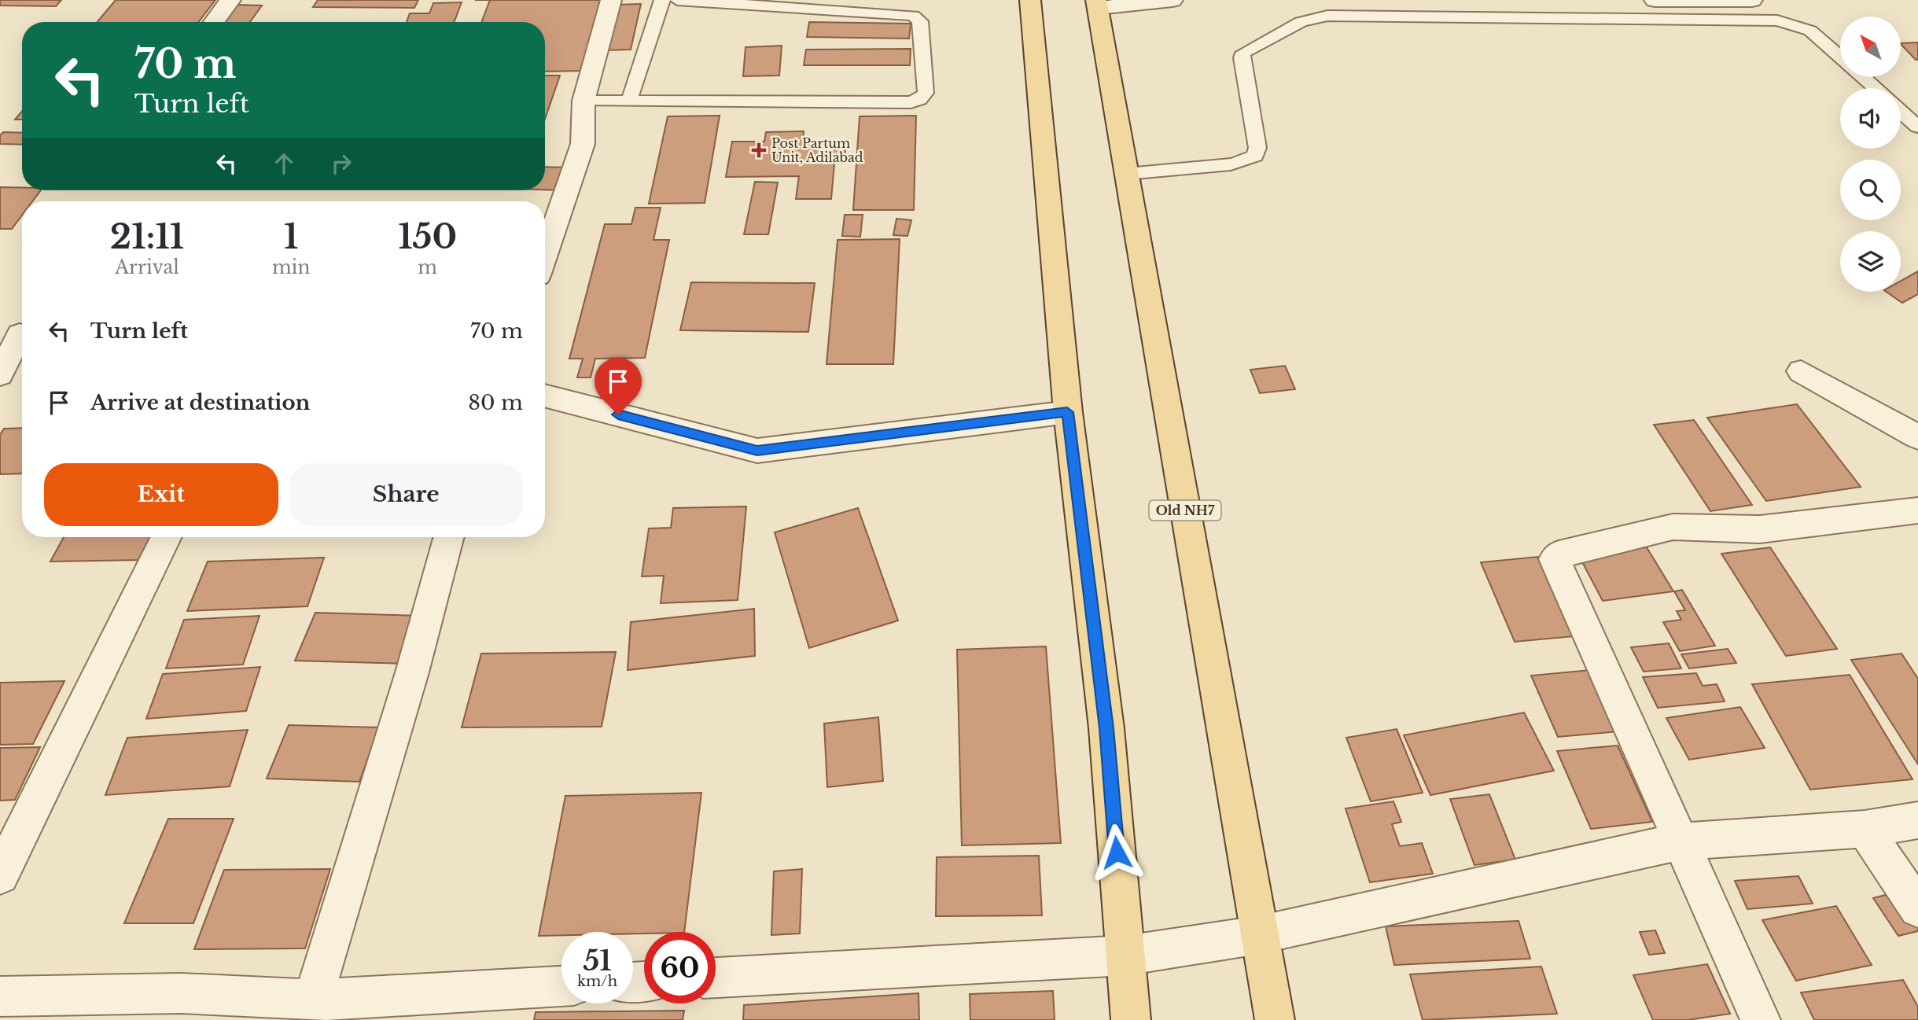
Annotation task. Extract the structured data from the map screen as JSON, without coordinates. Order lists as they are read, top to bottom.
{
  "streets": {
    "main road": ["Old NH7"]
  },
  "places": {
    "health": ["Post Partum Unit, Adilabad"]
  },
  "north": "top left",
  "page": {
    "turn": ["70 m", "Turn left"],
    "eta": [
      "21:11",
      "Arrival",
      "1",
      "min",
      "150",
      "m"
    ],
    "list": [
      {
        "name": "Turn left",
        "value": "70 m"
      },
      {
        "name": "Arrive at destination",
        "value": "80 m"
      }
    ],
    "buttons": ["Exit", "Share"],
    "speed": "51 km/h",
    "limit": "60"
  }
}
